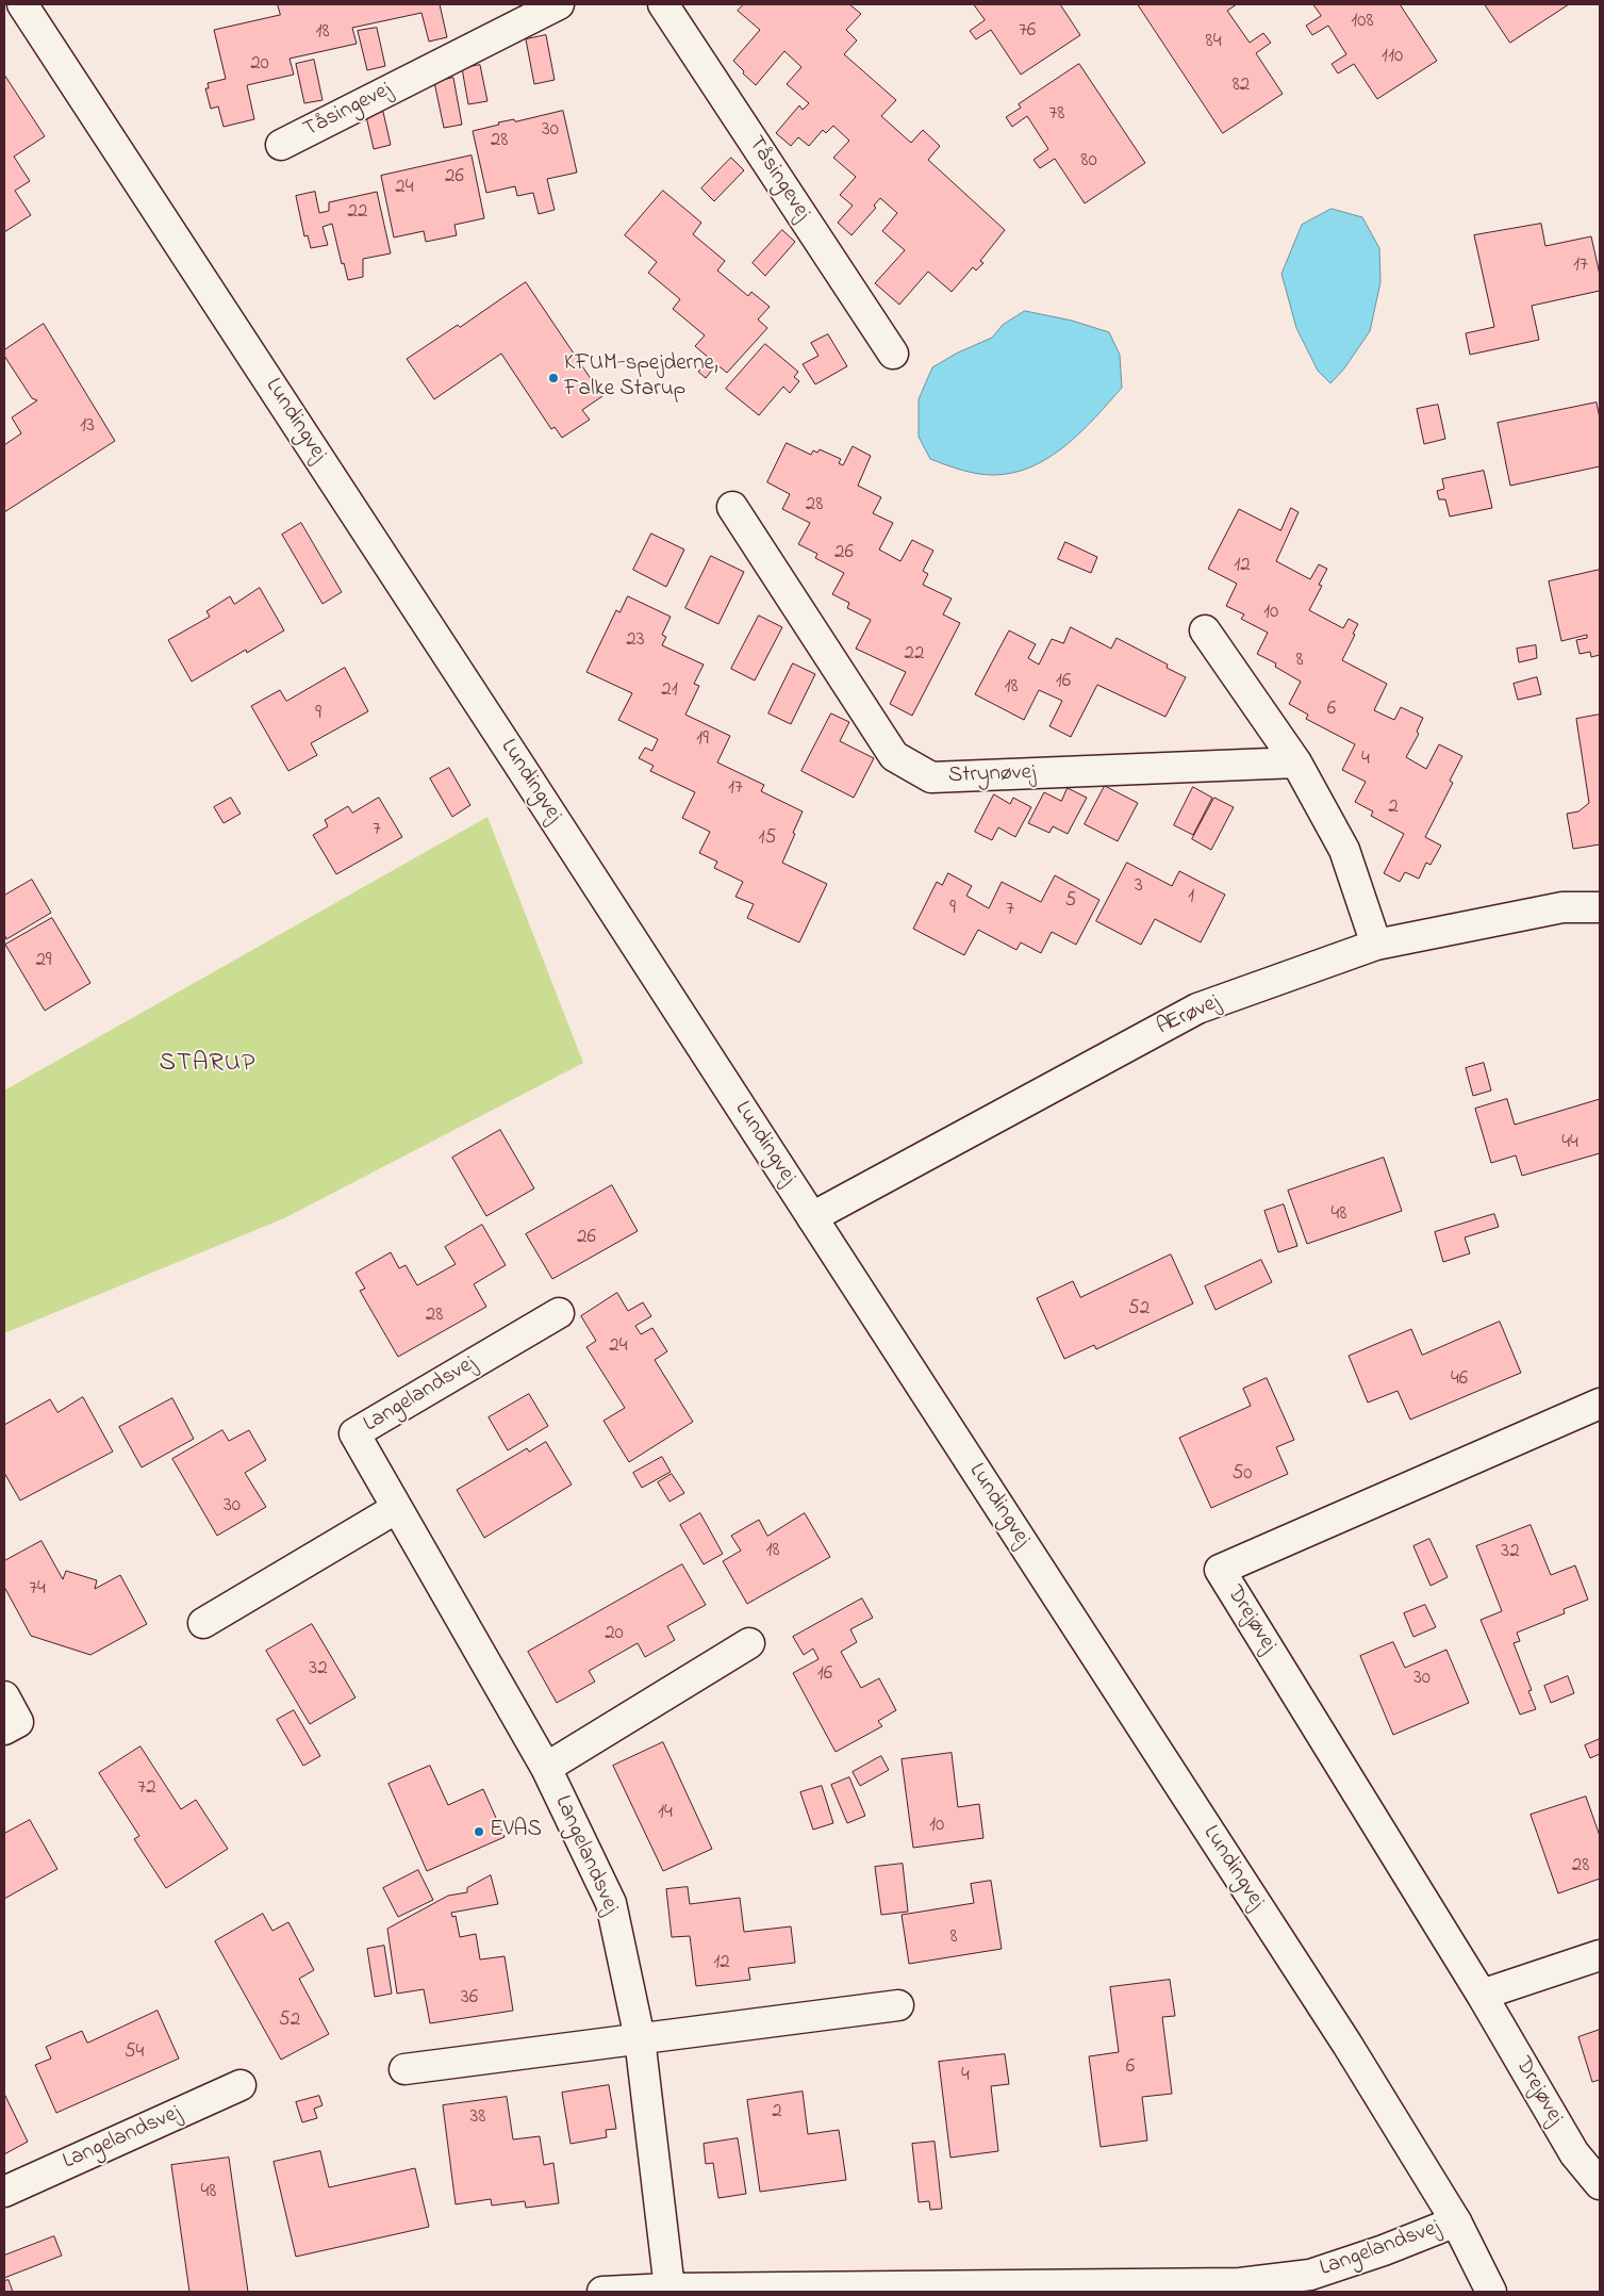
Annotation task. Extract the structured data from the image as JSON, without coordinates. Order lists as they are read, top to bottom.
{
  "streets": {
    "street": [
      "Tåsingevej",
      "Lundingvej",
      "Strynøvej",
      "Ærøvej",
      "Langelandsvej",
      "Drejøvej"
    ]
  },
  "crossings": [
    ["Lundingvej", "Ærøvej"],
    ["Lundingvej", "Langelandsvej"]
  ],
  "districts": ["STARUP"],
  "places": ["KFUM-spejderne, Falke Starup", "EVAS"],
  "house_numbers": [
    "108",
    "76",
    "18",
    "84",
    "110",
    "20",
    "82",
    "78",
    "30",
    "28",
    "80",
    "26",
    "24",
    "22",
    "17",
    "13",
    "28",
    "26",
    "12",
    "10",
    "23",
    "22",
    "8",
    "16",
    "18",
    "21",
    "6",
    "9",
    "19",
    "4",
    "17",
    "2",
    "7",
    "15",
    "3",
    "1",
    "5",
    "9",
    "7",
    "29",
    "44",
    "48",
    "26",
    "52",
    "28",
    "24",
    "46",
    "50",
    "30",
    "18",
    "32",
    "74",
    "20",
    "32",
    "16",
    "30",
    "72",
    "14",
    "10",
    "28",
    "8",
    "12",
    "36",
    "52",
    "54",
    "6",
    "4",
    "2",
    "38",
    "48"
  ]
}
